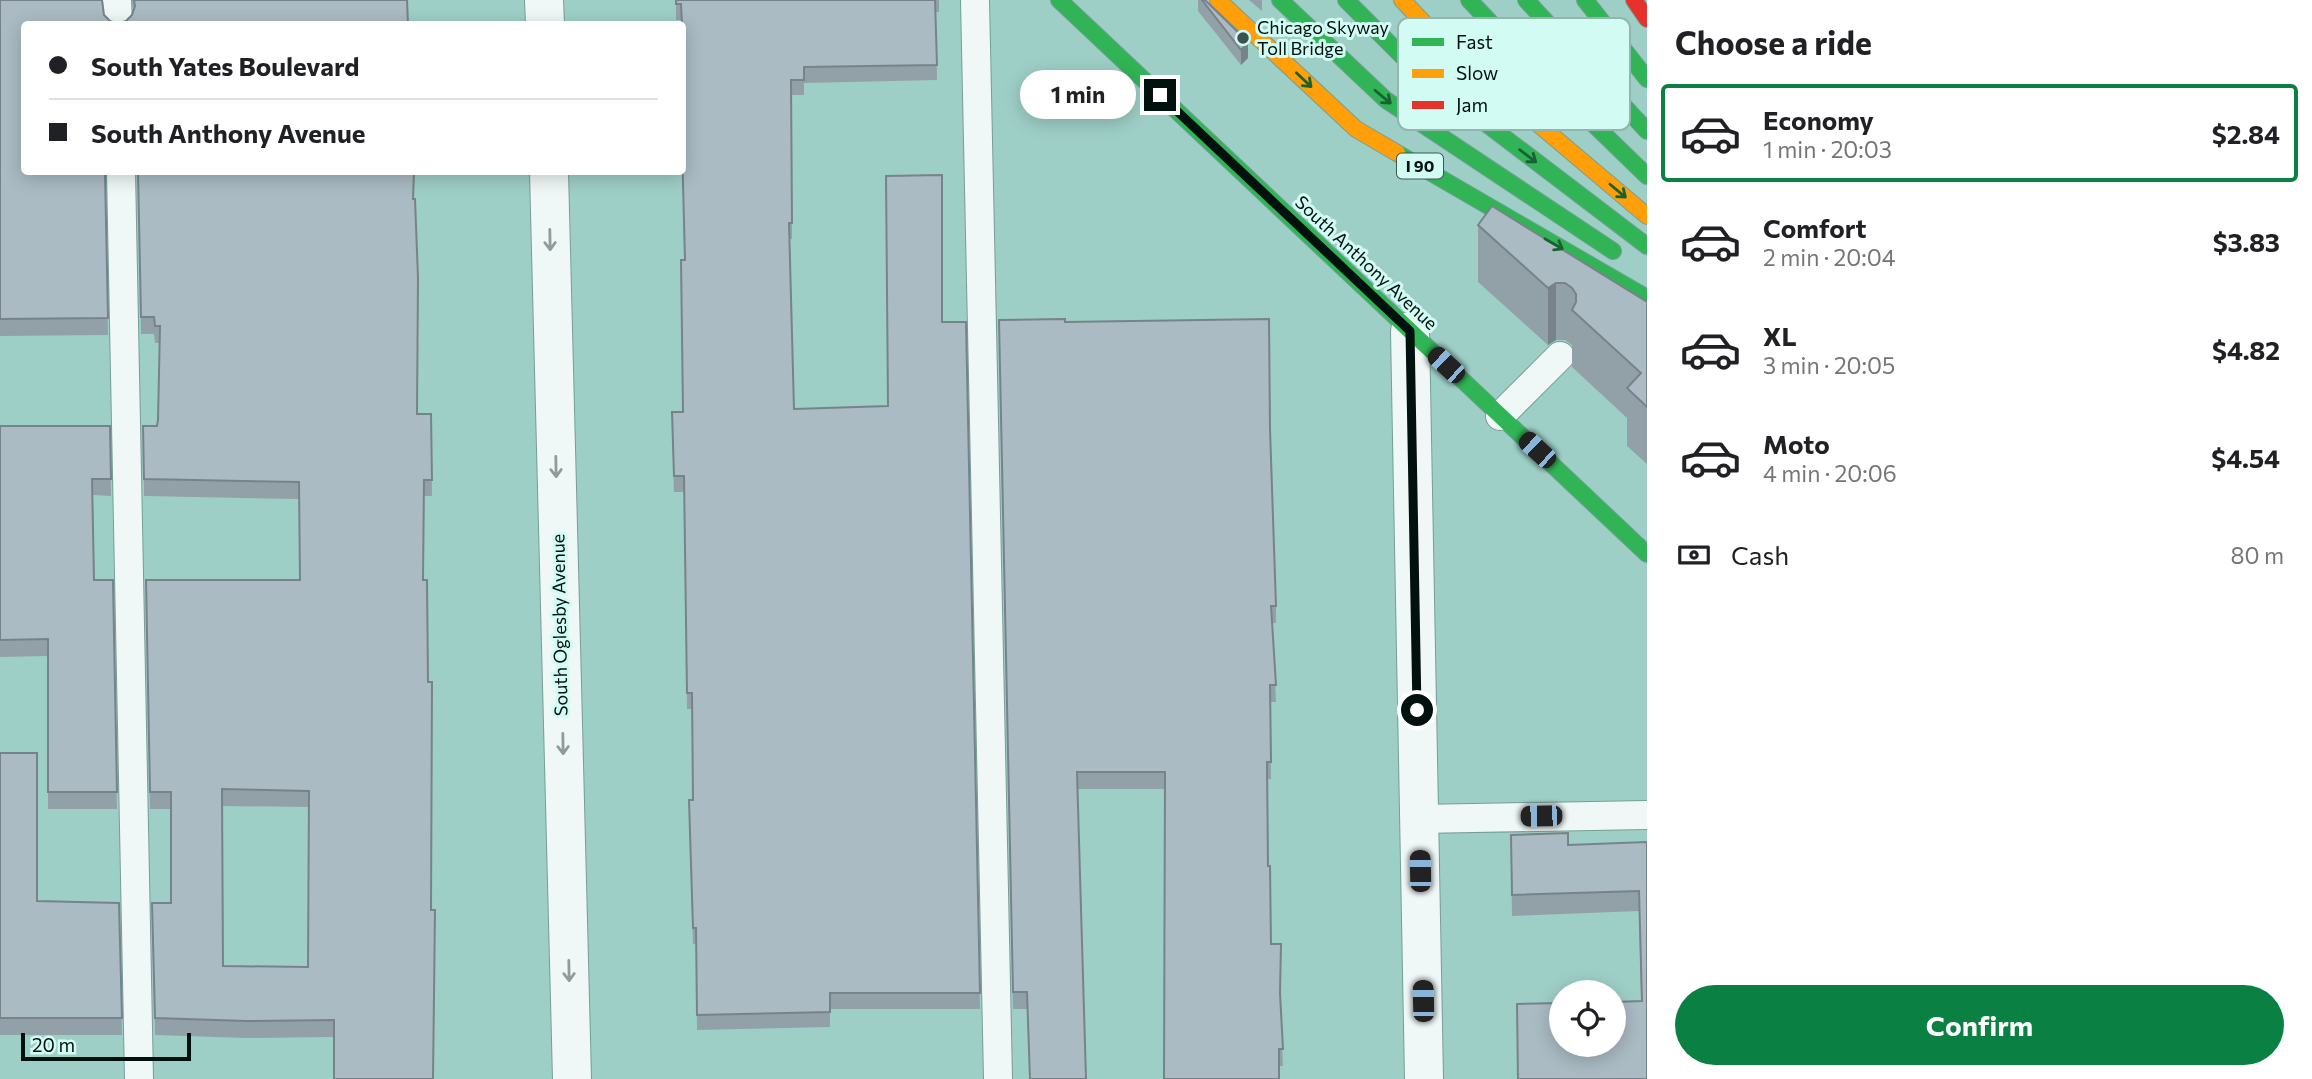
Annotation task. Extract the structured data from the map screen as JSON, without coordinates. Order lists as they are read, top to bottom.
{
  "streets": {
    "main road": ["I 90", "South Anthony Avenue"],
    "street": ["South Oglesby Avenue"]
  },
  "one_way": ["South Oglesby Avenue"],
  "places": ["Chicago Skyway Toll Bridge"],
  "legend": ["Fast", "Slow", "Jam"],
  "scale_bar": "20 m",
  "page": {
    "heading": "Choose a ride",
    "banner": ["South Yates Boulevard", "South Anthony Avenue"],
    "bubble": "1 min",
    "list": [
      {
        "name": "Economy",
        "note": "1 min · 20:03",
        "value": "$2.84"
      },
      {
        "name": "Comfort",
        "note": "2 min · 20:04",
        "value": "$3.83"
      },
      {
        "name": "XL",
        "note": "3 min · 20:05",
        "value": "$4.82"
      },
      {
        "name": "Moto",
        "note": "4 min · 20:06",
        "value": "$4.54"
      }
    ],
    "pay": ["Cash", "80 m"],
    "buttons": "Confirm",
    "scale": "20 m"
  }
}
